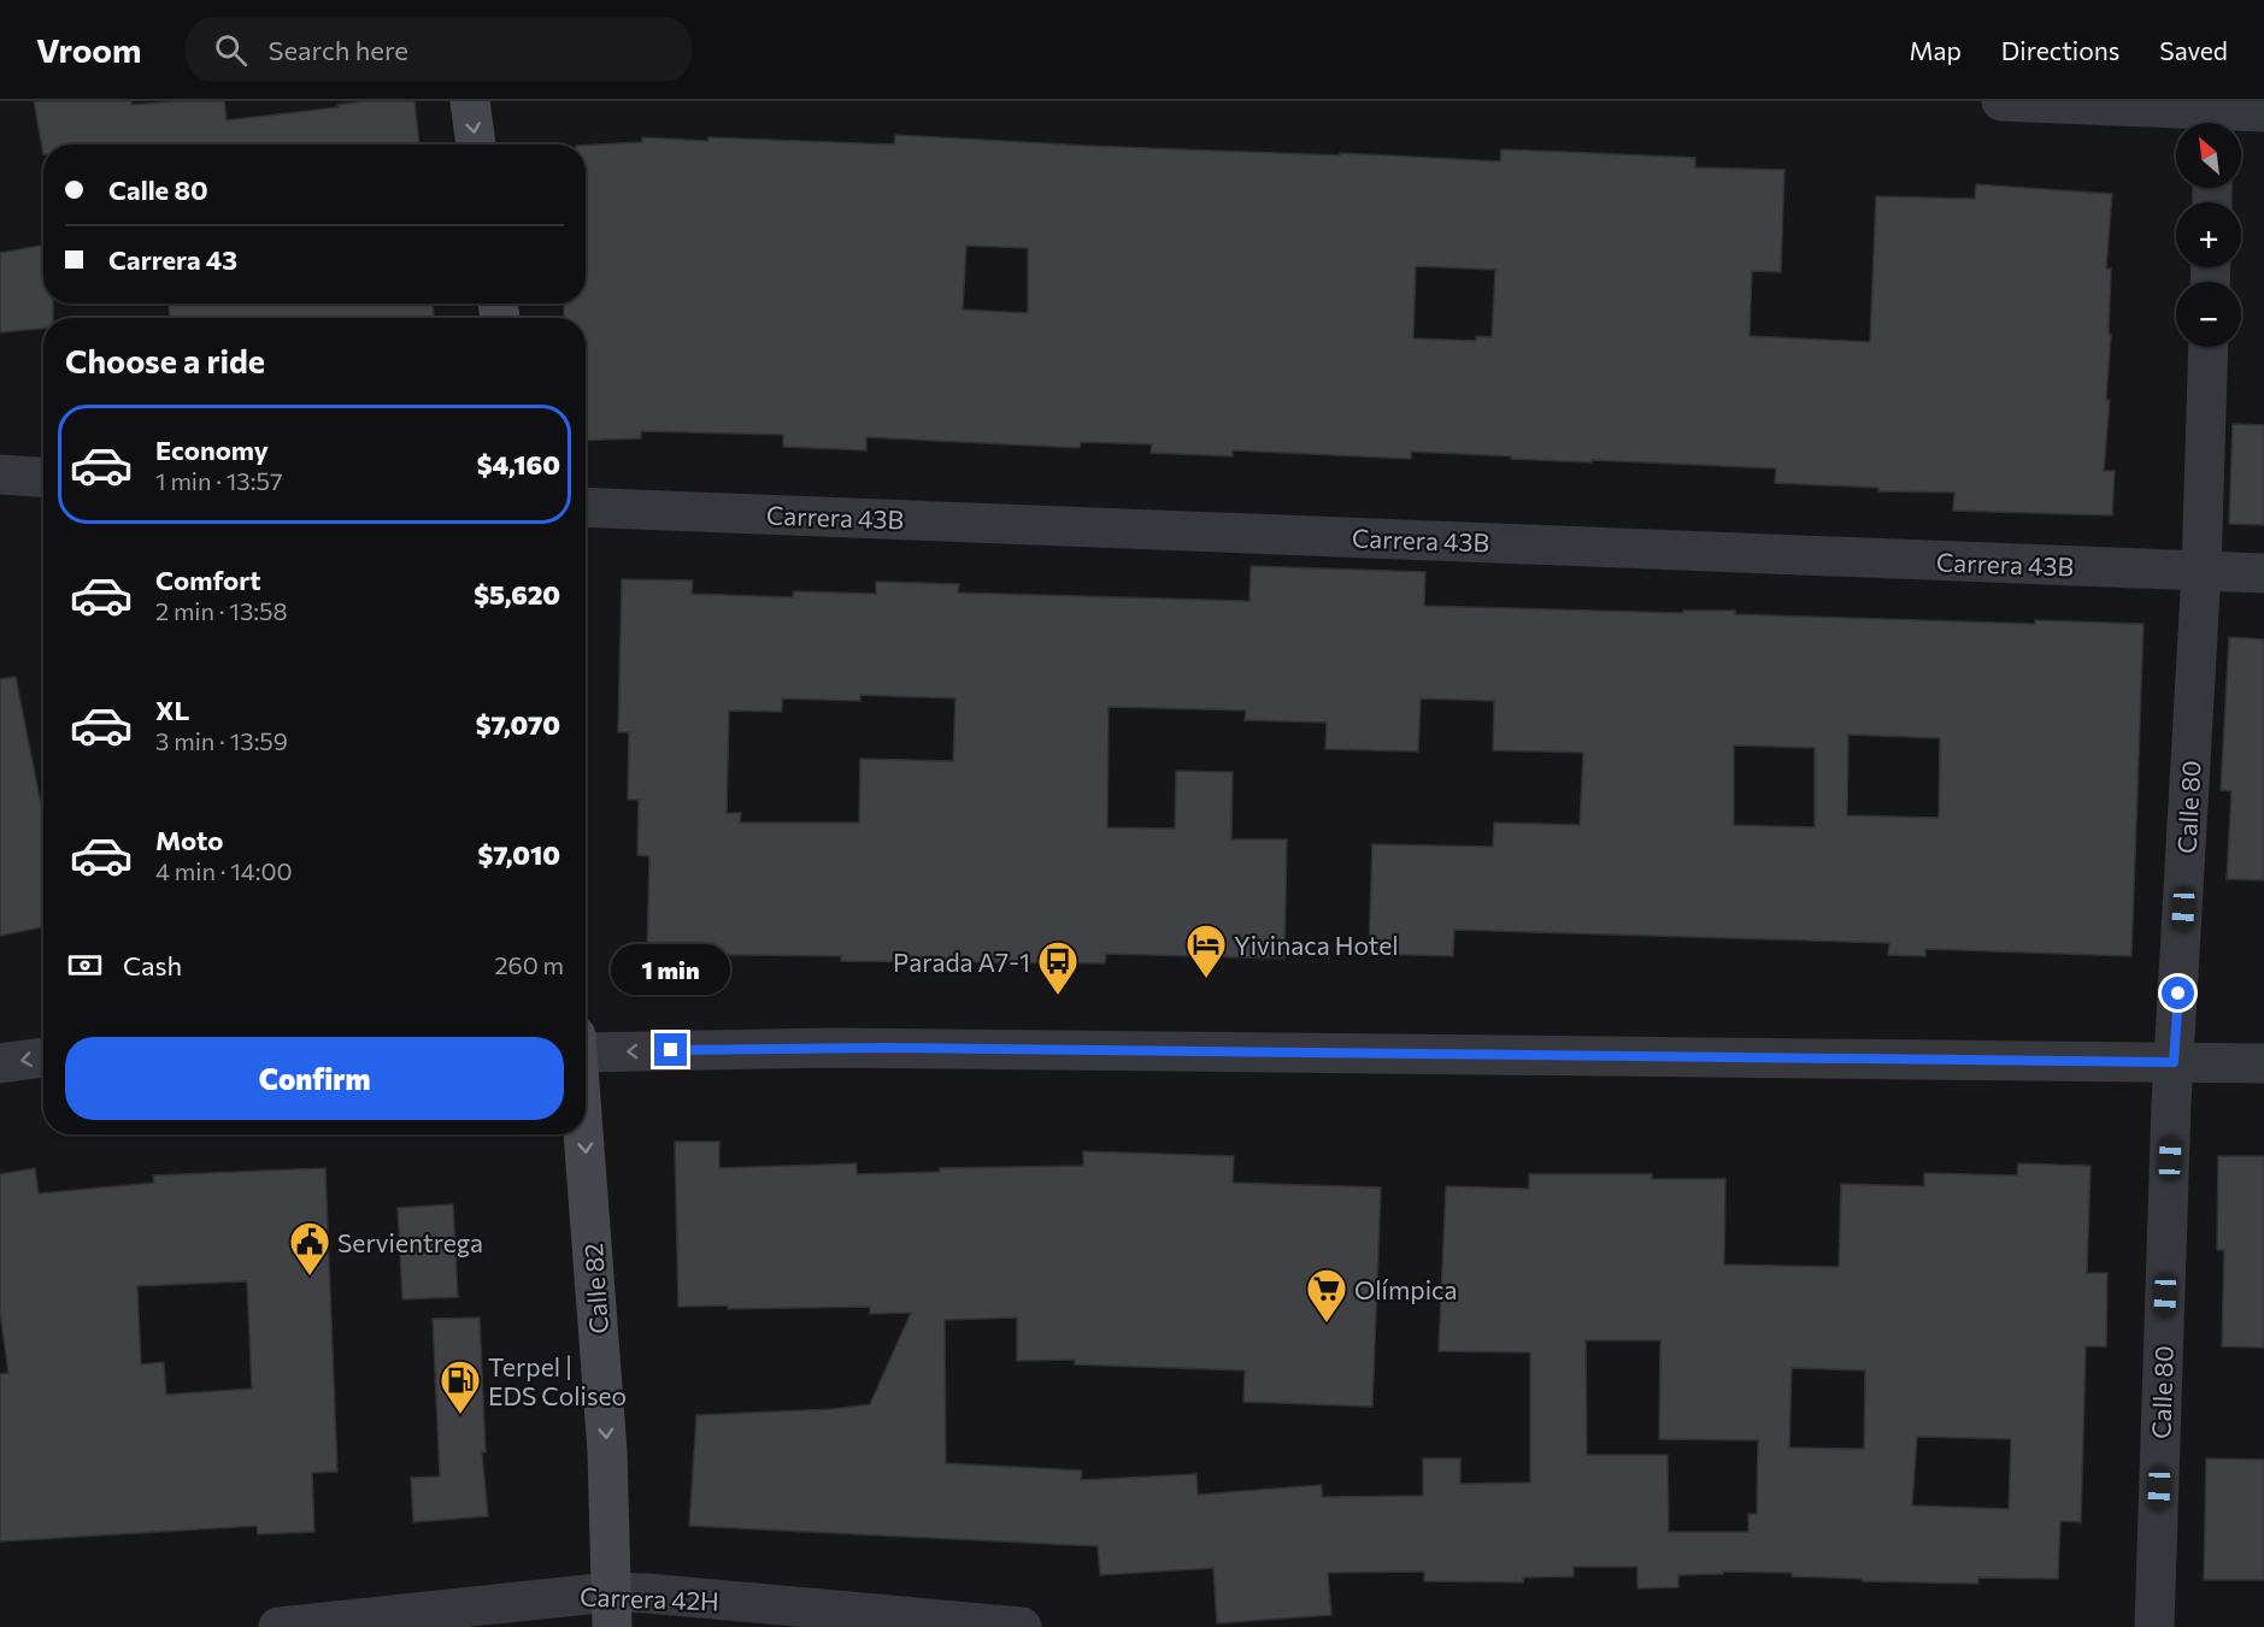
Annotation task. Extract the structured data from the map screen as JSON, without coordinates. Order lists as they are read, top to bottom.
{
  "streets": {
    "main road": ["Calle 82"],
    "street": ["Carrera 43B", "Calle 80", "Carrera 42H"]
  },
  "crossings": [
    ["Carrera 43B", "Calle 80"],
    ["Calle 82", "Carrera 42H"]
  ],
  "one_way": ["Calle 82"],
  "places": {
    "hotel": ["Yivinaca Hotel"],
    "bus stop": ["Parada A7-1"],
    "public building": ["Servientrega"],
    "supermarket": ["Olímpica"],
    "fuel station": ["Terpel | EDS Coliseo"]
  },
  "north": "top left",
  "page": {
    "header": "Vroom",
    "search": "Search here",
    "nav": ["Map", "Directions", "Saved"],
    "map_buttons": ["+", "−"],
    "banner": ["Calle 80", "Carrera 43"],
    "heading": "Choose a ride",
    "list": [
      {
        "name": "Economy",
        "note": "1 min · 13:57",
        "value": "$4,160"
      },
      {
        "name": "Comfort",
        "note": "2 min · 13:58",
        "value": "$5,620"
      },
      {
        "name": "XL",
        "note": "3 min · 13:59",
        "value": "$7,070"
      },
      {
        "name": "Moto",
        "note": "4 min · 14:00",
        "value": "$7,010"
      }
    ],
    "pay": ["Cash", "260 m"],
    "bubble": "1 min",
    "buttons": "Confirm"
  }
}
